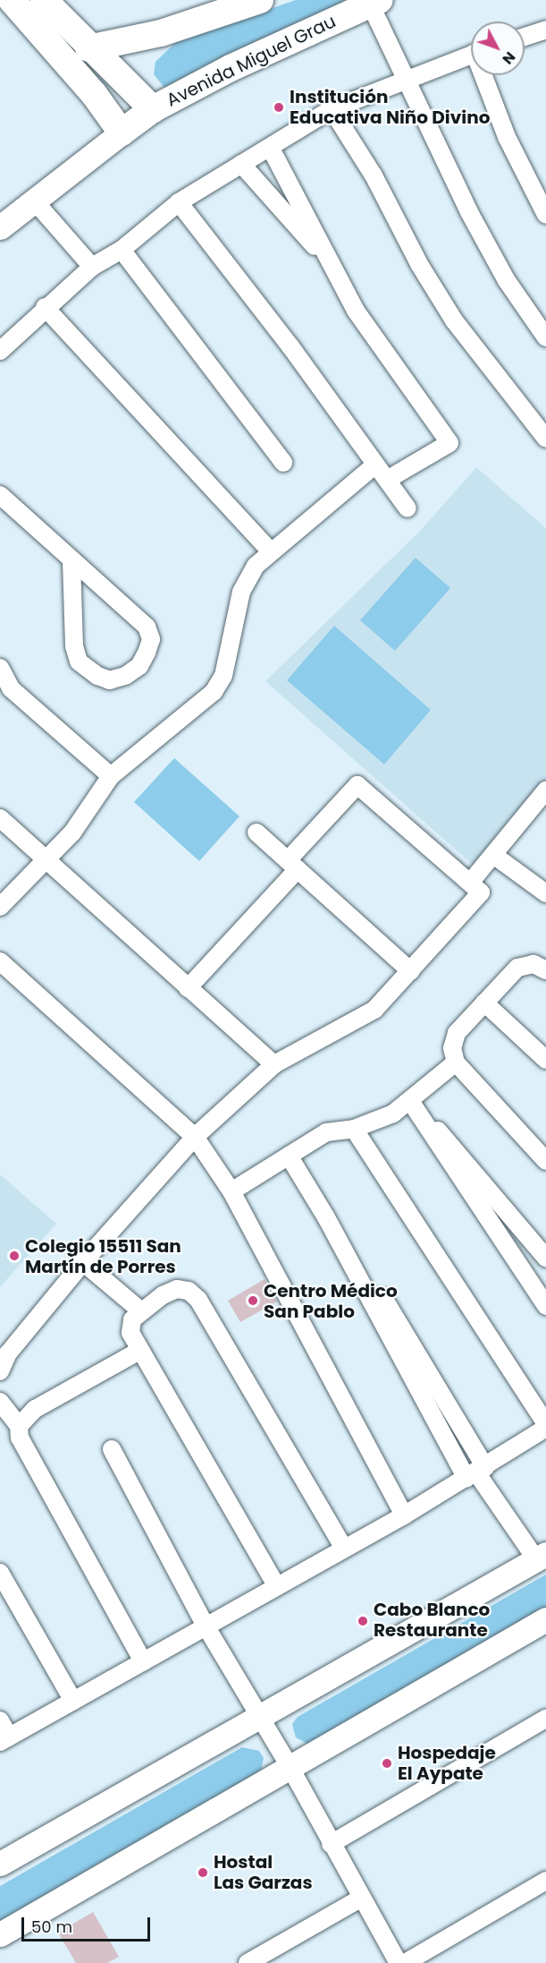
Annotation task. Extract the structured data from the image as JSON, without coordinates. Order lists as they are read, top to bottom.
{
  "streets": {
    "main road": ["Avenida Miguel Grau"]
  },
  "places": [
    "Institución Educativa Niño Divino",
    "Colegio 15511 San Martín de Porres",
    "Centro Médico San Pablo",
    "Cabo Blanco Restaurante",
    "Hospedaje El Aypate",
    "Hostal Las Garzas"
  ],
  "scale_bar": "50 m",
  "north": "bottom right"
}
